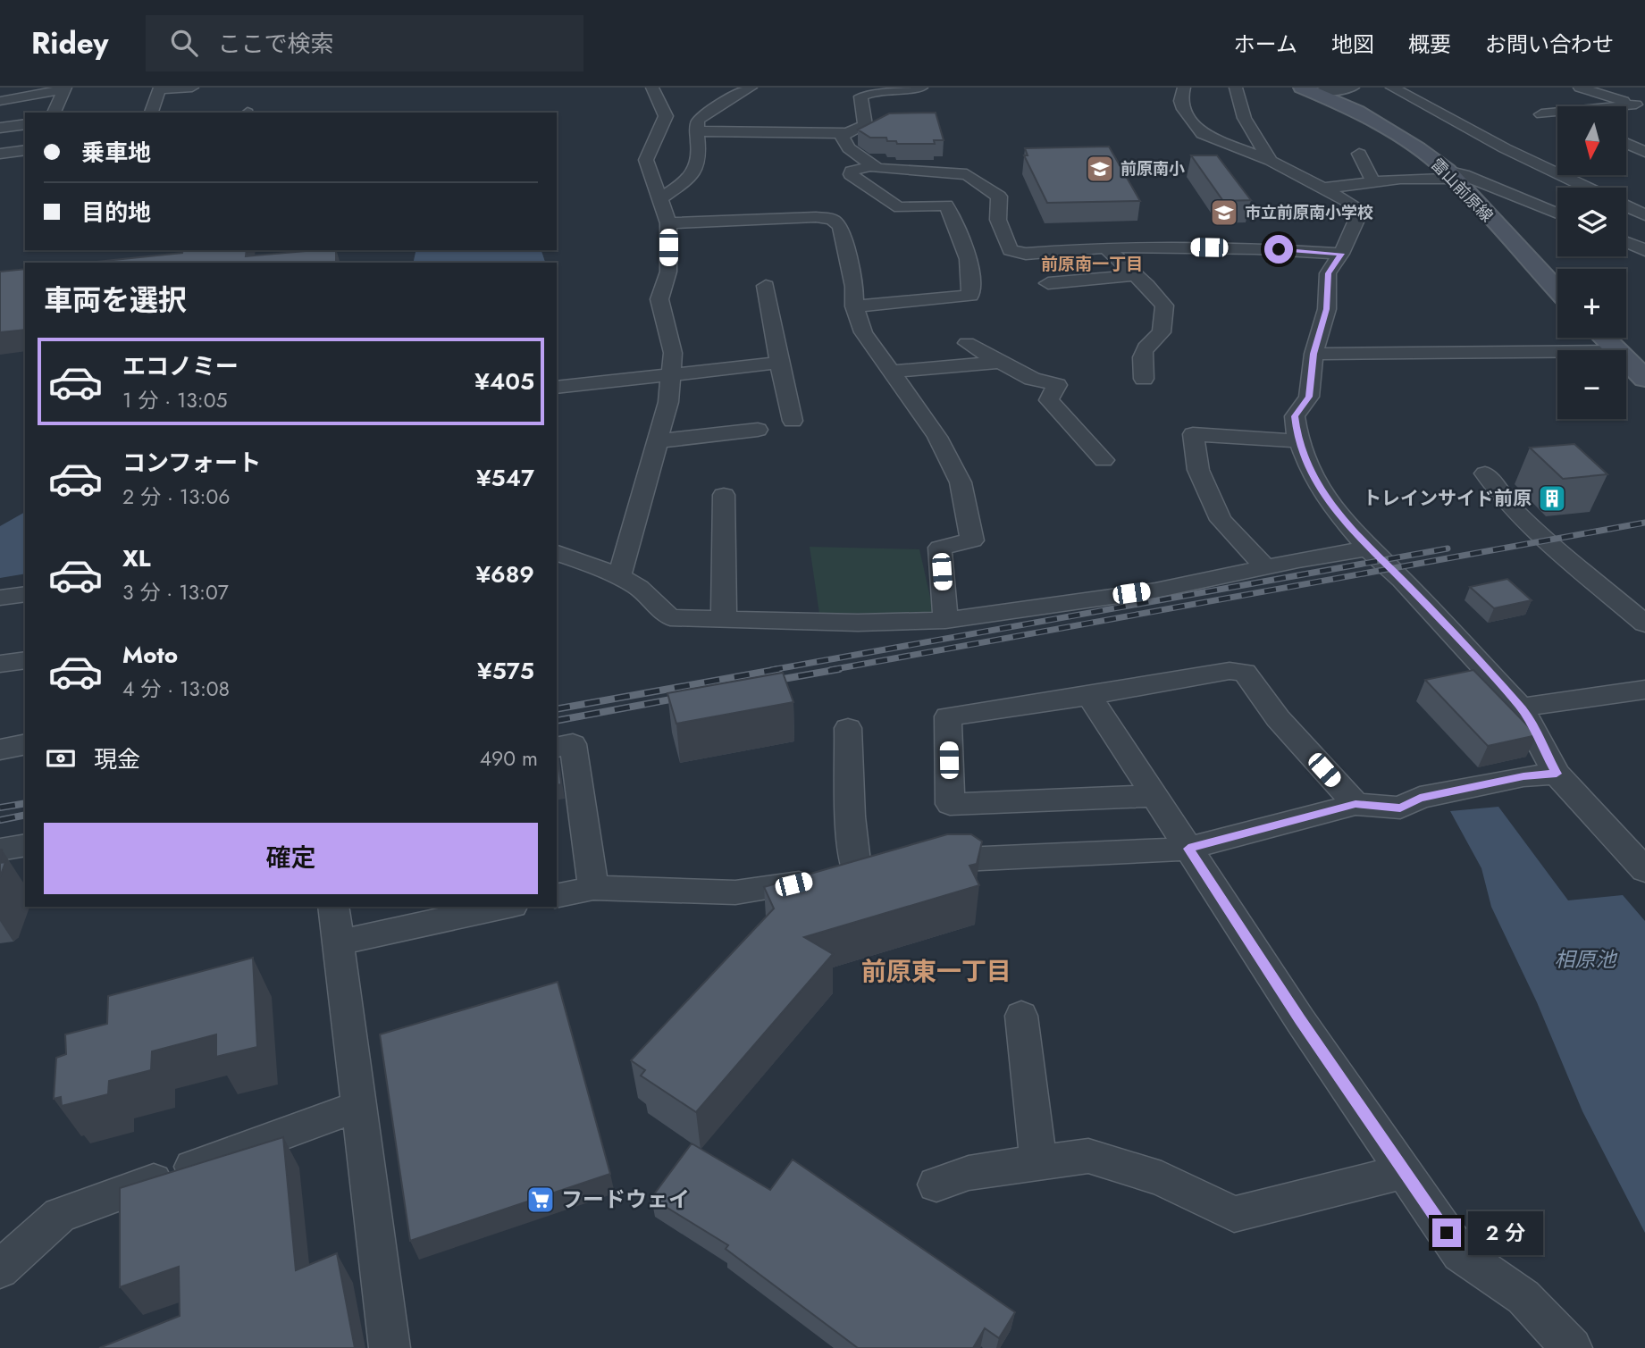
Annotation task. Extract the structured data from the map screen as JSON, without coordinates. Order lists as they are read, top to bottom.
{
  "streets": {
    "main road": ["雷山前原線"]
  },
  "districts": ["前原南一丁目", "前原東一丁目"],
  "water": ["相原池"],
  "places": {
    "school or university": ["前原南小", "市立前原南小学校"],
    "building": ["トレインサイド前原"],
    "supermarket": ["フードウェイ"]
  },
  "north": "bottom",
  "page": {
    "header": "Ridey",
    "search": "ここで検索",
    "nav": [
      "ホーム",
      "地図",
      "概要",
      "お問い合わせ"
    ],
    "map_buttons": ["+", "−"],
    "banner": ["乗車地", "目的地"],
    "heading": "車両を選択",
    "list": [
      {
        "name": "エコノミー",
        "note": "1 分 · 13:05",
        "value": "¥405"
      },
      {
        "name": "コンフォート",
        "note": "2 分 · 13:06",
        "value": "¥547"
      },
      {
        "name": "XL",
        "note": "3 分 · 13:07",
        "value": "¥689"
      },
      {
        "name": "Moto",
        "note": "4 分 · 13:08",
        "value": "¥575"
      }
    ],
    "pay": ["現金", "490 m"],
    "buttons": "確定",
    "bubble": "2 分"
  }
}
